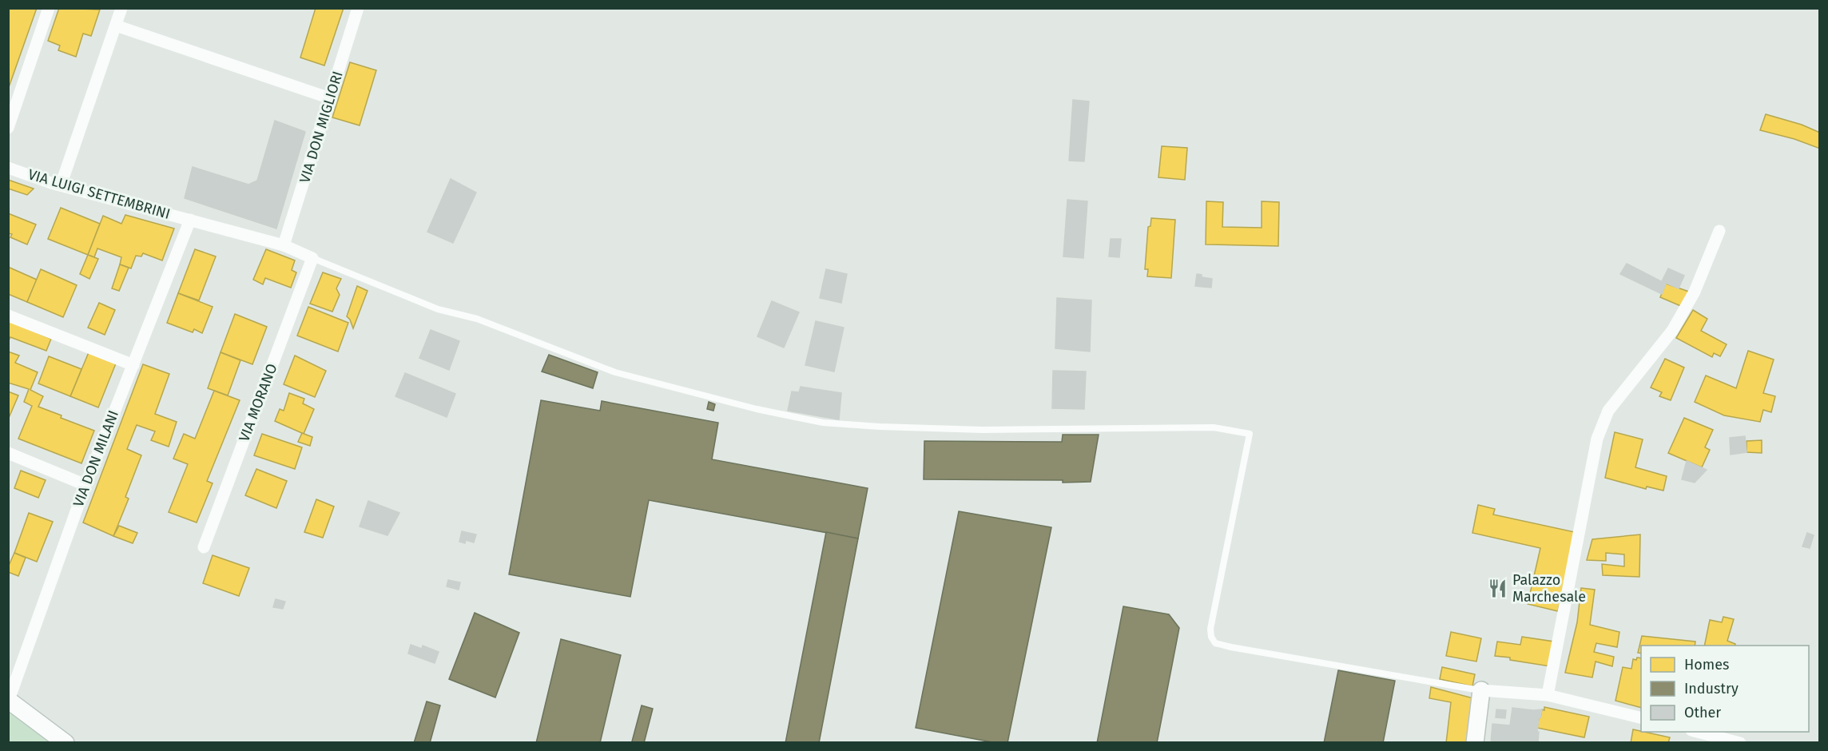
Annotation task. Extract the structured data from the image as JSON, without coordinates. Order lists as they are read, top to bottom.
{
  "streets": {
    "street": [
      "VIA DON MIGLIORI",
      "VIA LUIGI SETTEMBRINI",
      "VIA MORANO",
      "VIA DON MILANI"
    ]
  },
  "crossings": [
    ["VIA DON MIGLIORI", "VIA LUIGI SETTEMBRINI"],
    ["VIA LUIGI SETTEMBRINI", "VIA MORANO"],
    ["VIA LUIGI SETTEMBRINI", "VIA DON MILANI"]
  ],
  "places": {
    "restaurant": ["Palazzo Marchesale"]
  },
  "legend": ["Homes", "Industry", "Other"]
}
